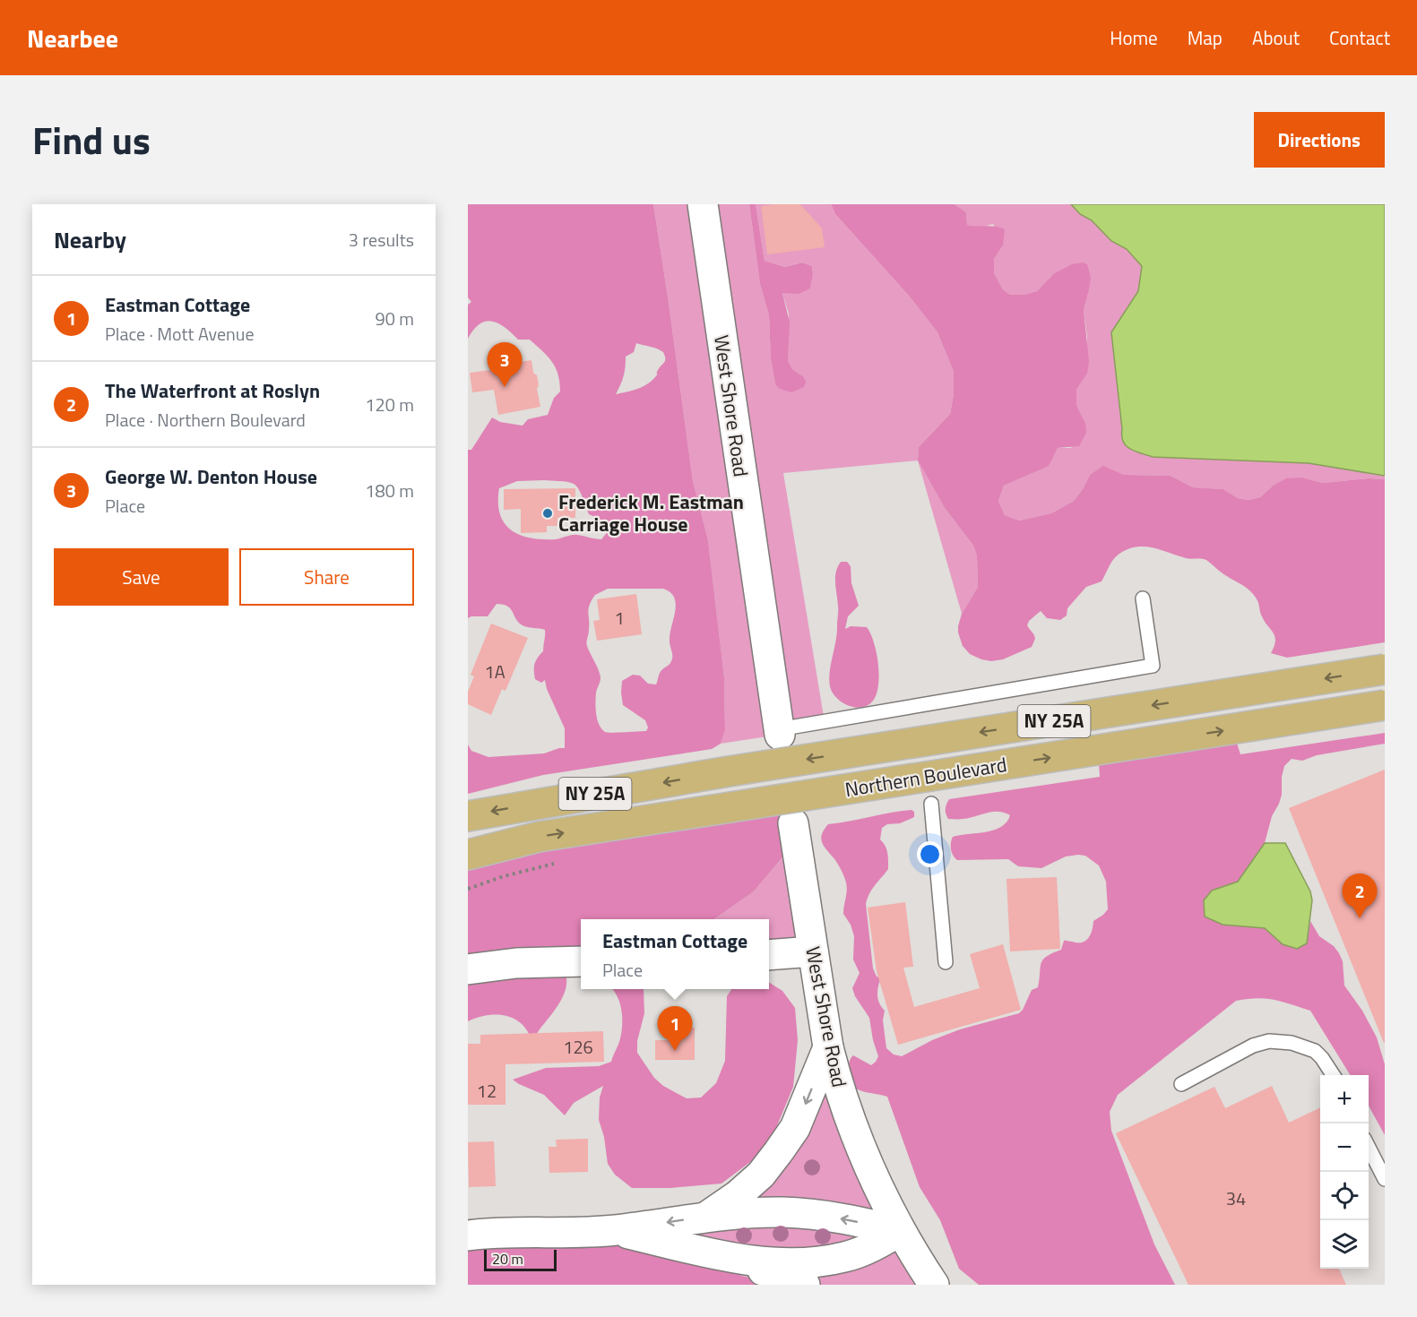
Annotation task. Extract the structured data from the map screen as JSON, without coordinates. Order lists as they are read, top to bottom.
{
  "streets": {
    "main road": ["West Shore Road", "NY 25A", "Northern Boulevard"]
  },
  "places": ["Frederick M. Eastman Carriage House"],
  "house_numbers": [
    "1",
    "1A",
    "126",
    "12",
    "34"
  ],
  "scale_bar": "20 m",
  "page": {
    "header": "Nearbee",
    "nav": [
      "Home",
      "Map",
      "About",
      "Contact"
    ],
    "title": "Find us",
    "buttons": [
      "Directions",
      ["Save", "Share"]
    ],
    "heading": ["Nearby", "3 results"],
    "list": [
      {
        "mark": "1",
        "name": "Eastman Cottage",
        "note": "Place · Mott Avenue",
        "value": "90 m"
      },
      {
        "mark": "2",
        "name": "The Waterfront at Roslyn",
        "note": "Place · Northern Boulevard",
        "value": "120 m"
      },
      {
        "mark": "3",
        "name": "George W. Denton House",
        "note": "Place",
        "value": "180 m"
      }
    ],
    "pins": ["3", "2", "1"],
    "popup": ["Eastman Cottage", "Place"],
    "map_buttons": ["+", "−"],
    "scale": "20 m"
  }
}
